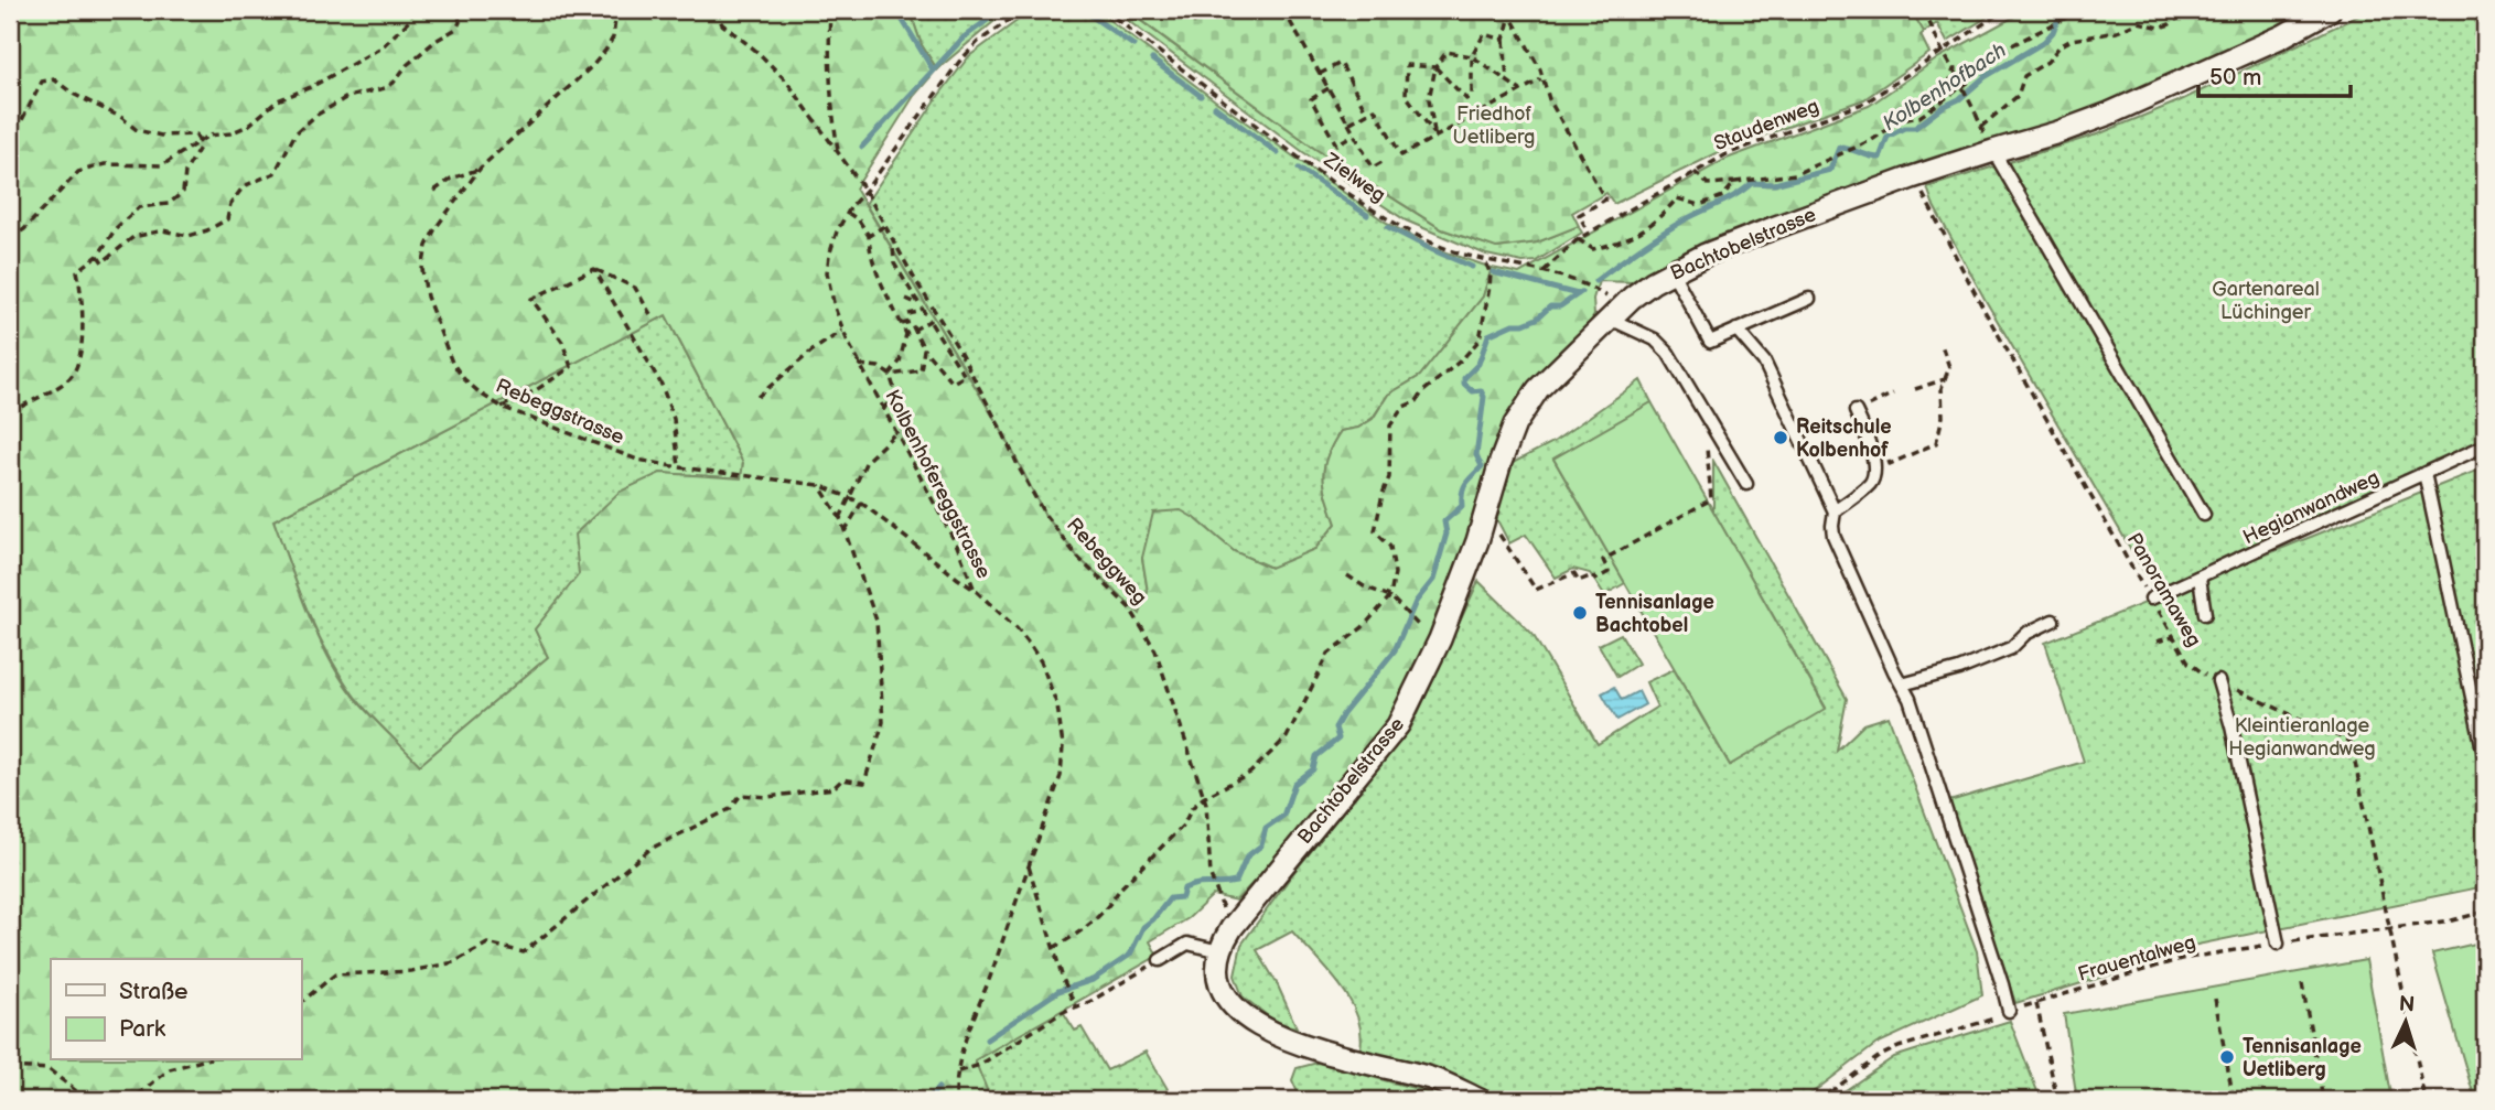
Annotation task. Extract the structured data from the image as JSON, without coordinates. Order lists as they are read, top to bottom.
{
  "streets": {
    "street": ["Bachtobelstrasse"],
    "lane": ["Hegianwandweg"],
    "path": [
      "Staudenweg",
      "Zielweg",
      "Rebeggstrasse",
      "Kolbenhofereggstrasse",
      "Rebeggweg",
      "Panoramaweg",
      "Frauentalweg"
    ]
  },
  "crossings": [
    ["Staudenweg", "Zielweg"],
    ["Zielweg", "Bachtobelstrasse"],
    ["Bachtobelstrasse", "Panoramaweg"],
    ["Rebeggstrasse", "Kolbenhofereggstrasse"],
    ["Kolbenhofereggstrasse", "Rebeggweg"],
    ["Hegianwandweg", "Panoramaweg"],
    ["Panoramaweg", "Frauentalweg"]
  ],
  "water": ["Kolbenhofbach"],
  "parks": ["Friedhof Uetliberg", "Gartenareal Lüchinger", "Kleintieranlage Hegianwandweg"],
  "places": ["Reitschule Kolbenhof", "Tennisanlage Bachtobel", "Tennisanlage Uetliberg"],
  "legend": ["Straße", "Park"],
  "scale_bar": "50 m",
  "north": "top"
}
